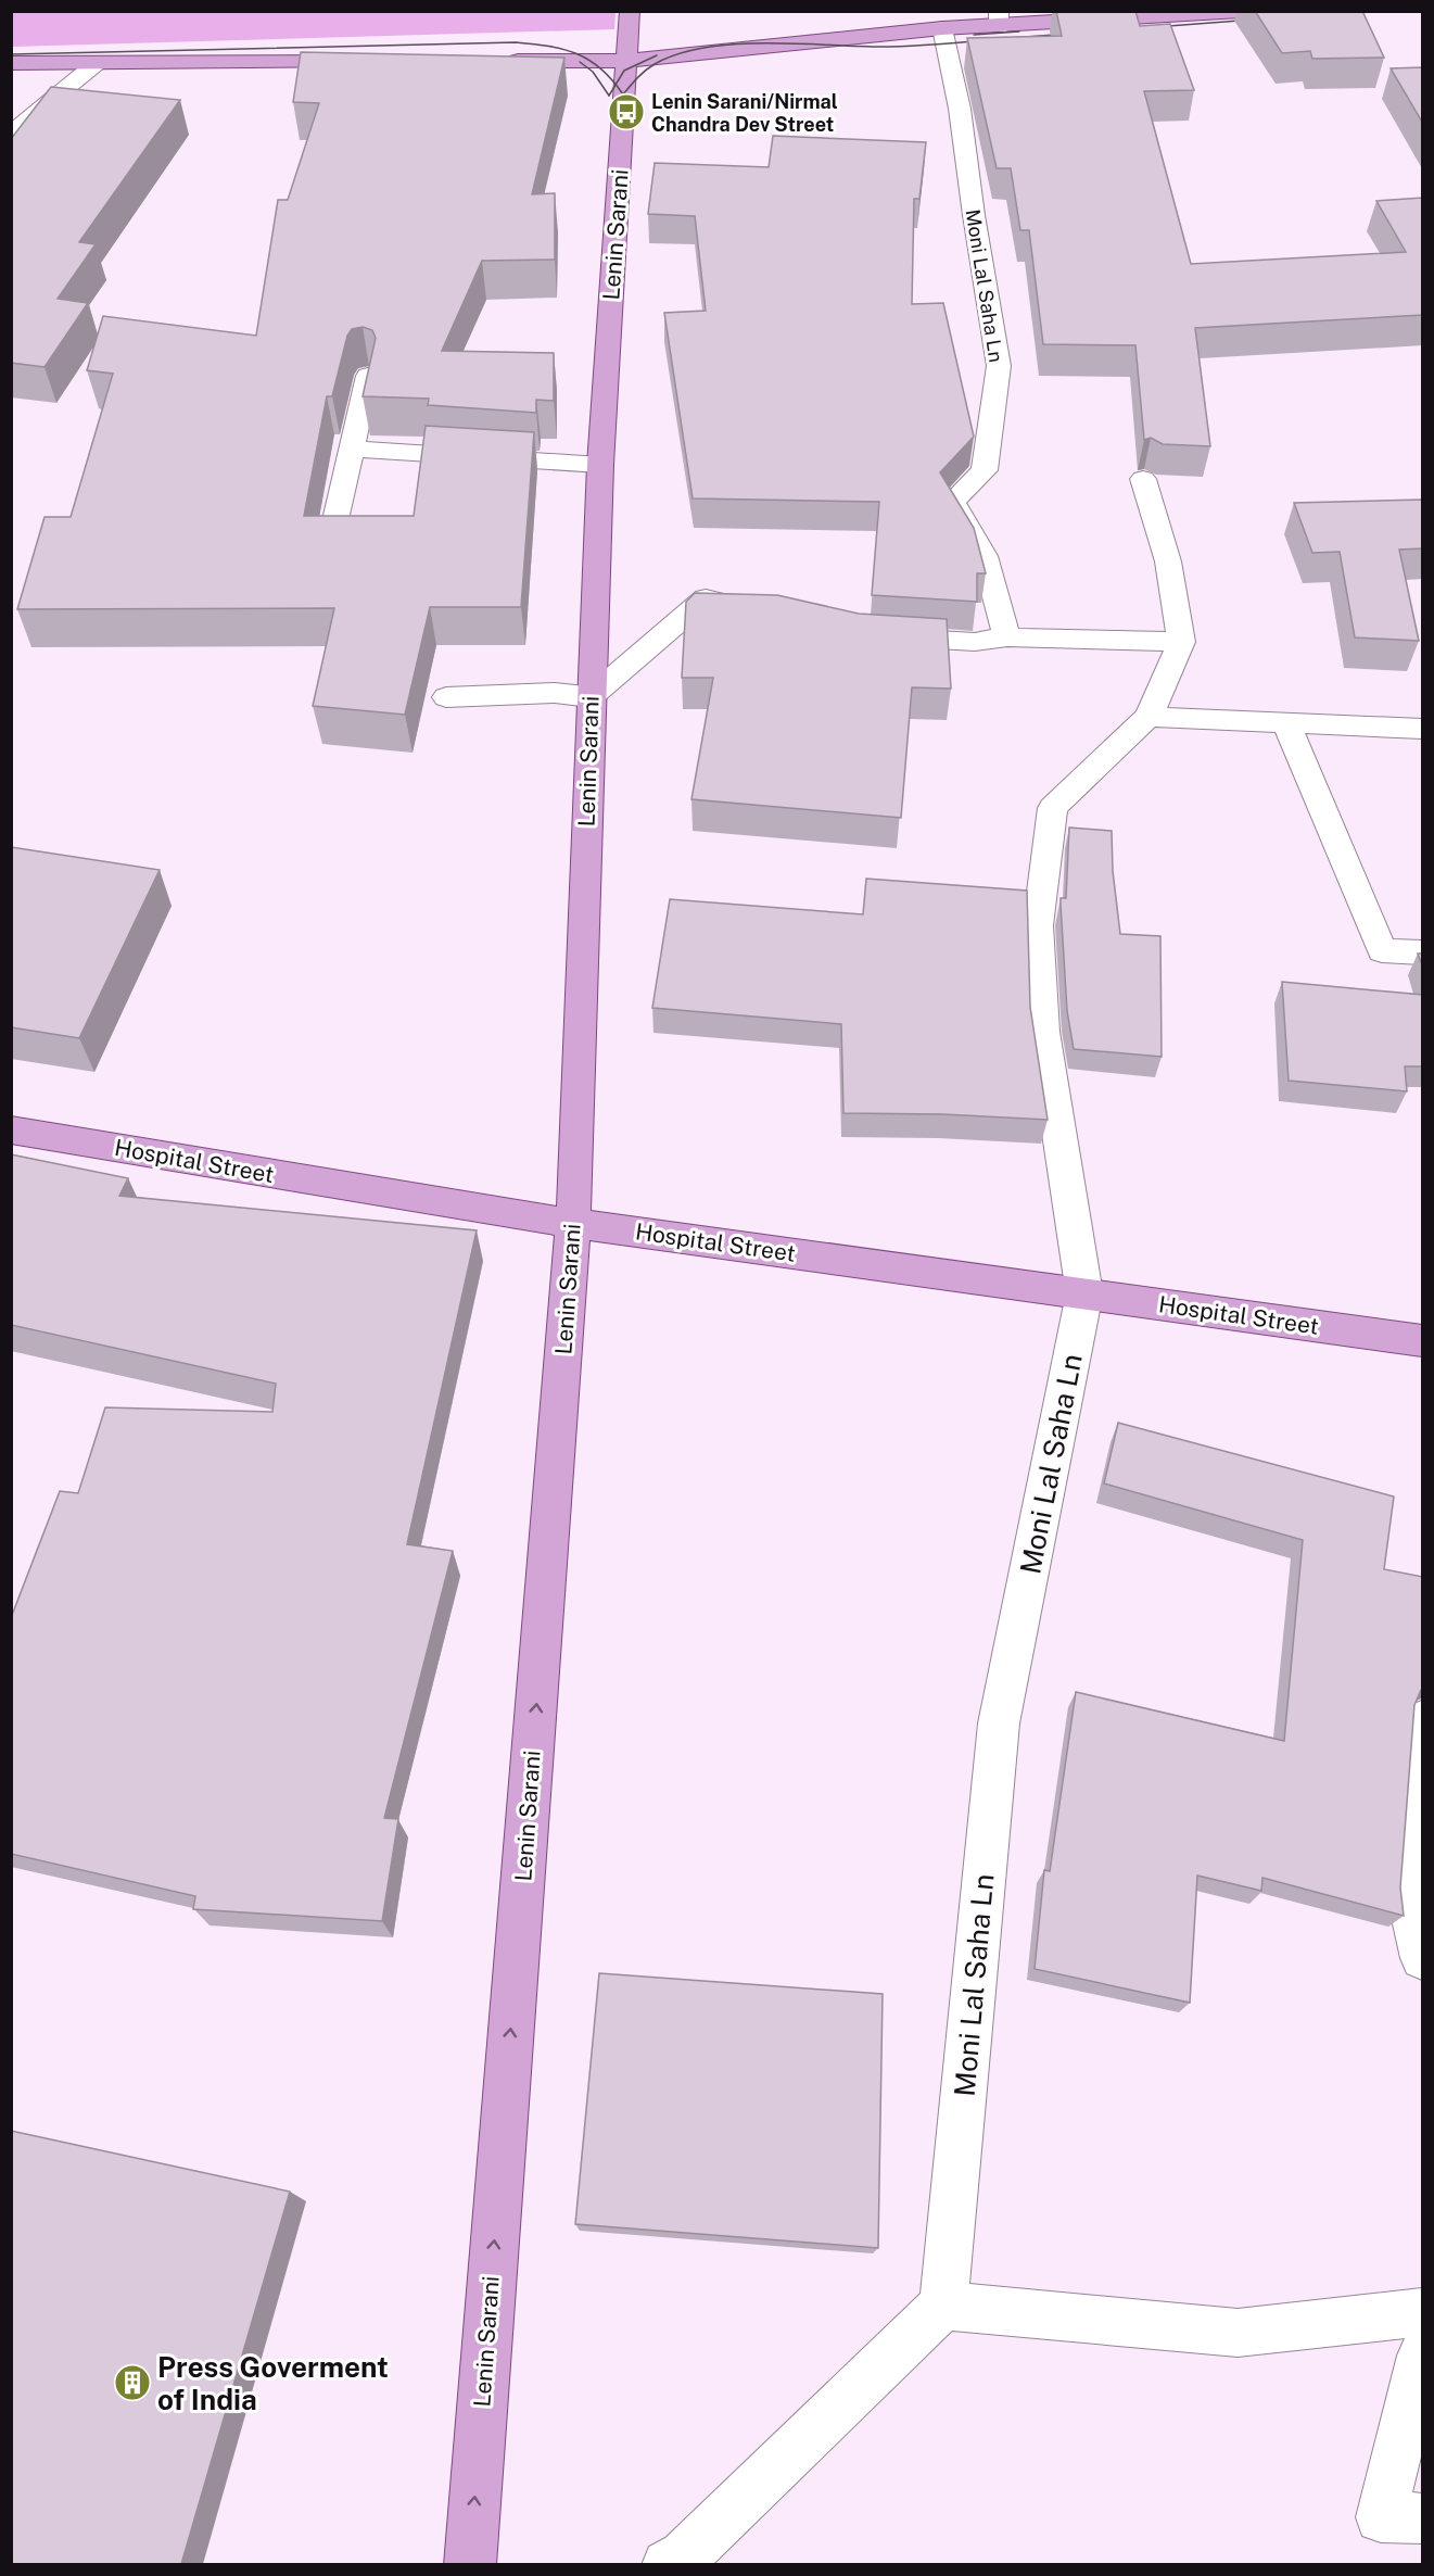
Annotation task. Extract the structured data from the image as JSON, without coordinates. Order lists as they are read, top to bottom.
{
  "streets": {
    "main road": ["Lenin Sarani", "Hospital Street"],
    "street": ["Moni Lal Saha Ln"]
  },
  "crossings": [
    ["Lenin Sarani", "Hospital Street"],
    ["Moni Lal Saha Ln", "Hospital Street"]
  ],
  "one_way": ["Lenin Sarani"],
  "places": {
    "bus stop": ["Lenin Sarani/Nirmal Chandra Dev Street"],
    "building": ["Press Goverment of India"]
  }
}
